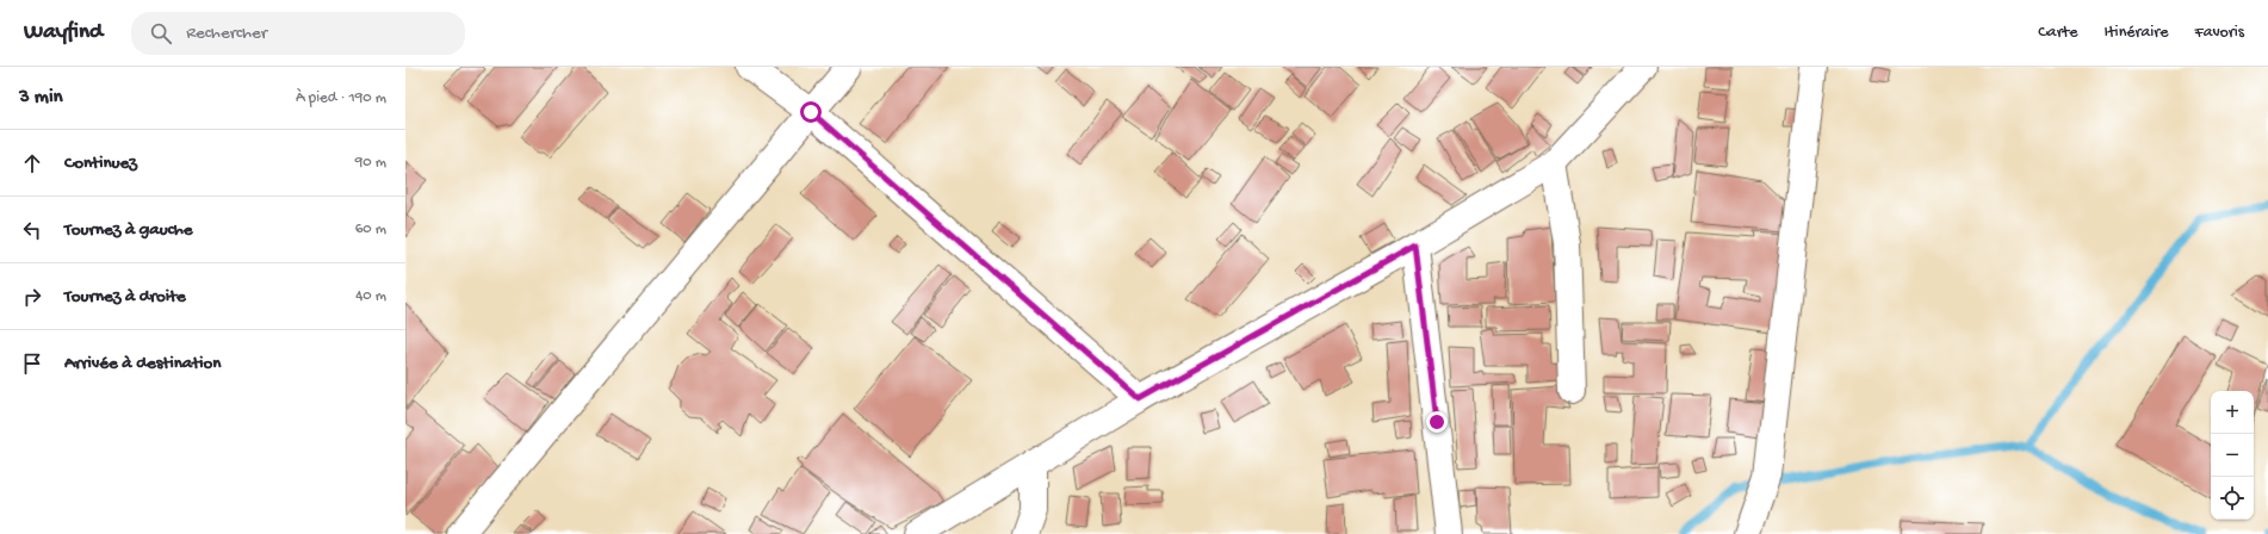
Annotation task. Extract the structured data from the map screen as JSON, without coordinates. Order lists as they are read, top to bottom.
{
  "page": {
    "header": "Wayfind",
    "search": "Rechercher",
    "nav": ["Carte", "Itinéraire", "Favoris"],
    "heading": ["3 min", "À pied · 190 m"],
    "list": [
      ["Continuez", "90 m"],
      ["Tournez à gauche", "60 m"],
      ["Tournez à droite", "40 m"],
      "Arrivée à destination"
    ],
    "map_buttons": ["+", "−"]
  }
}
